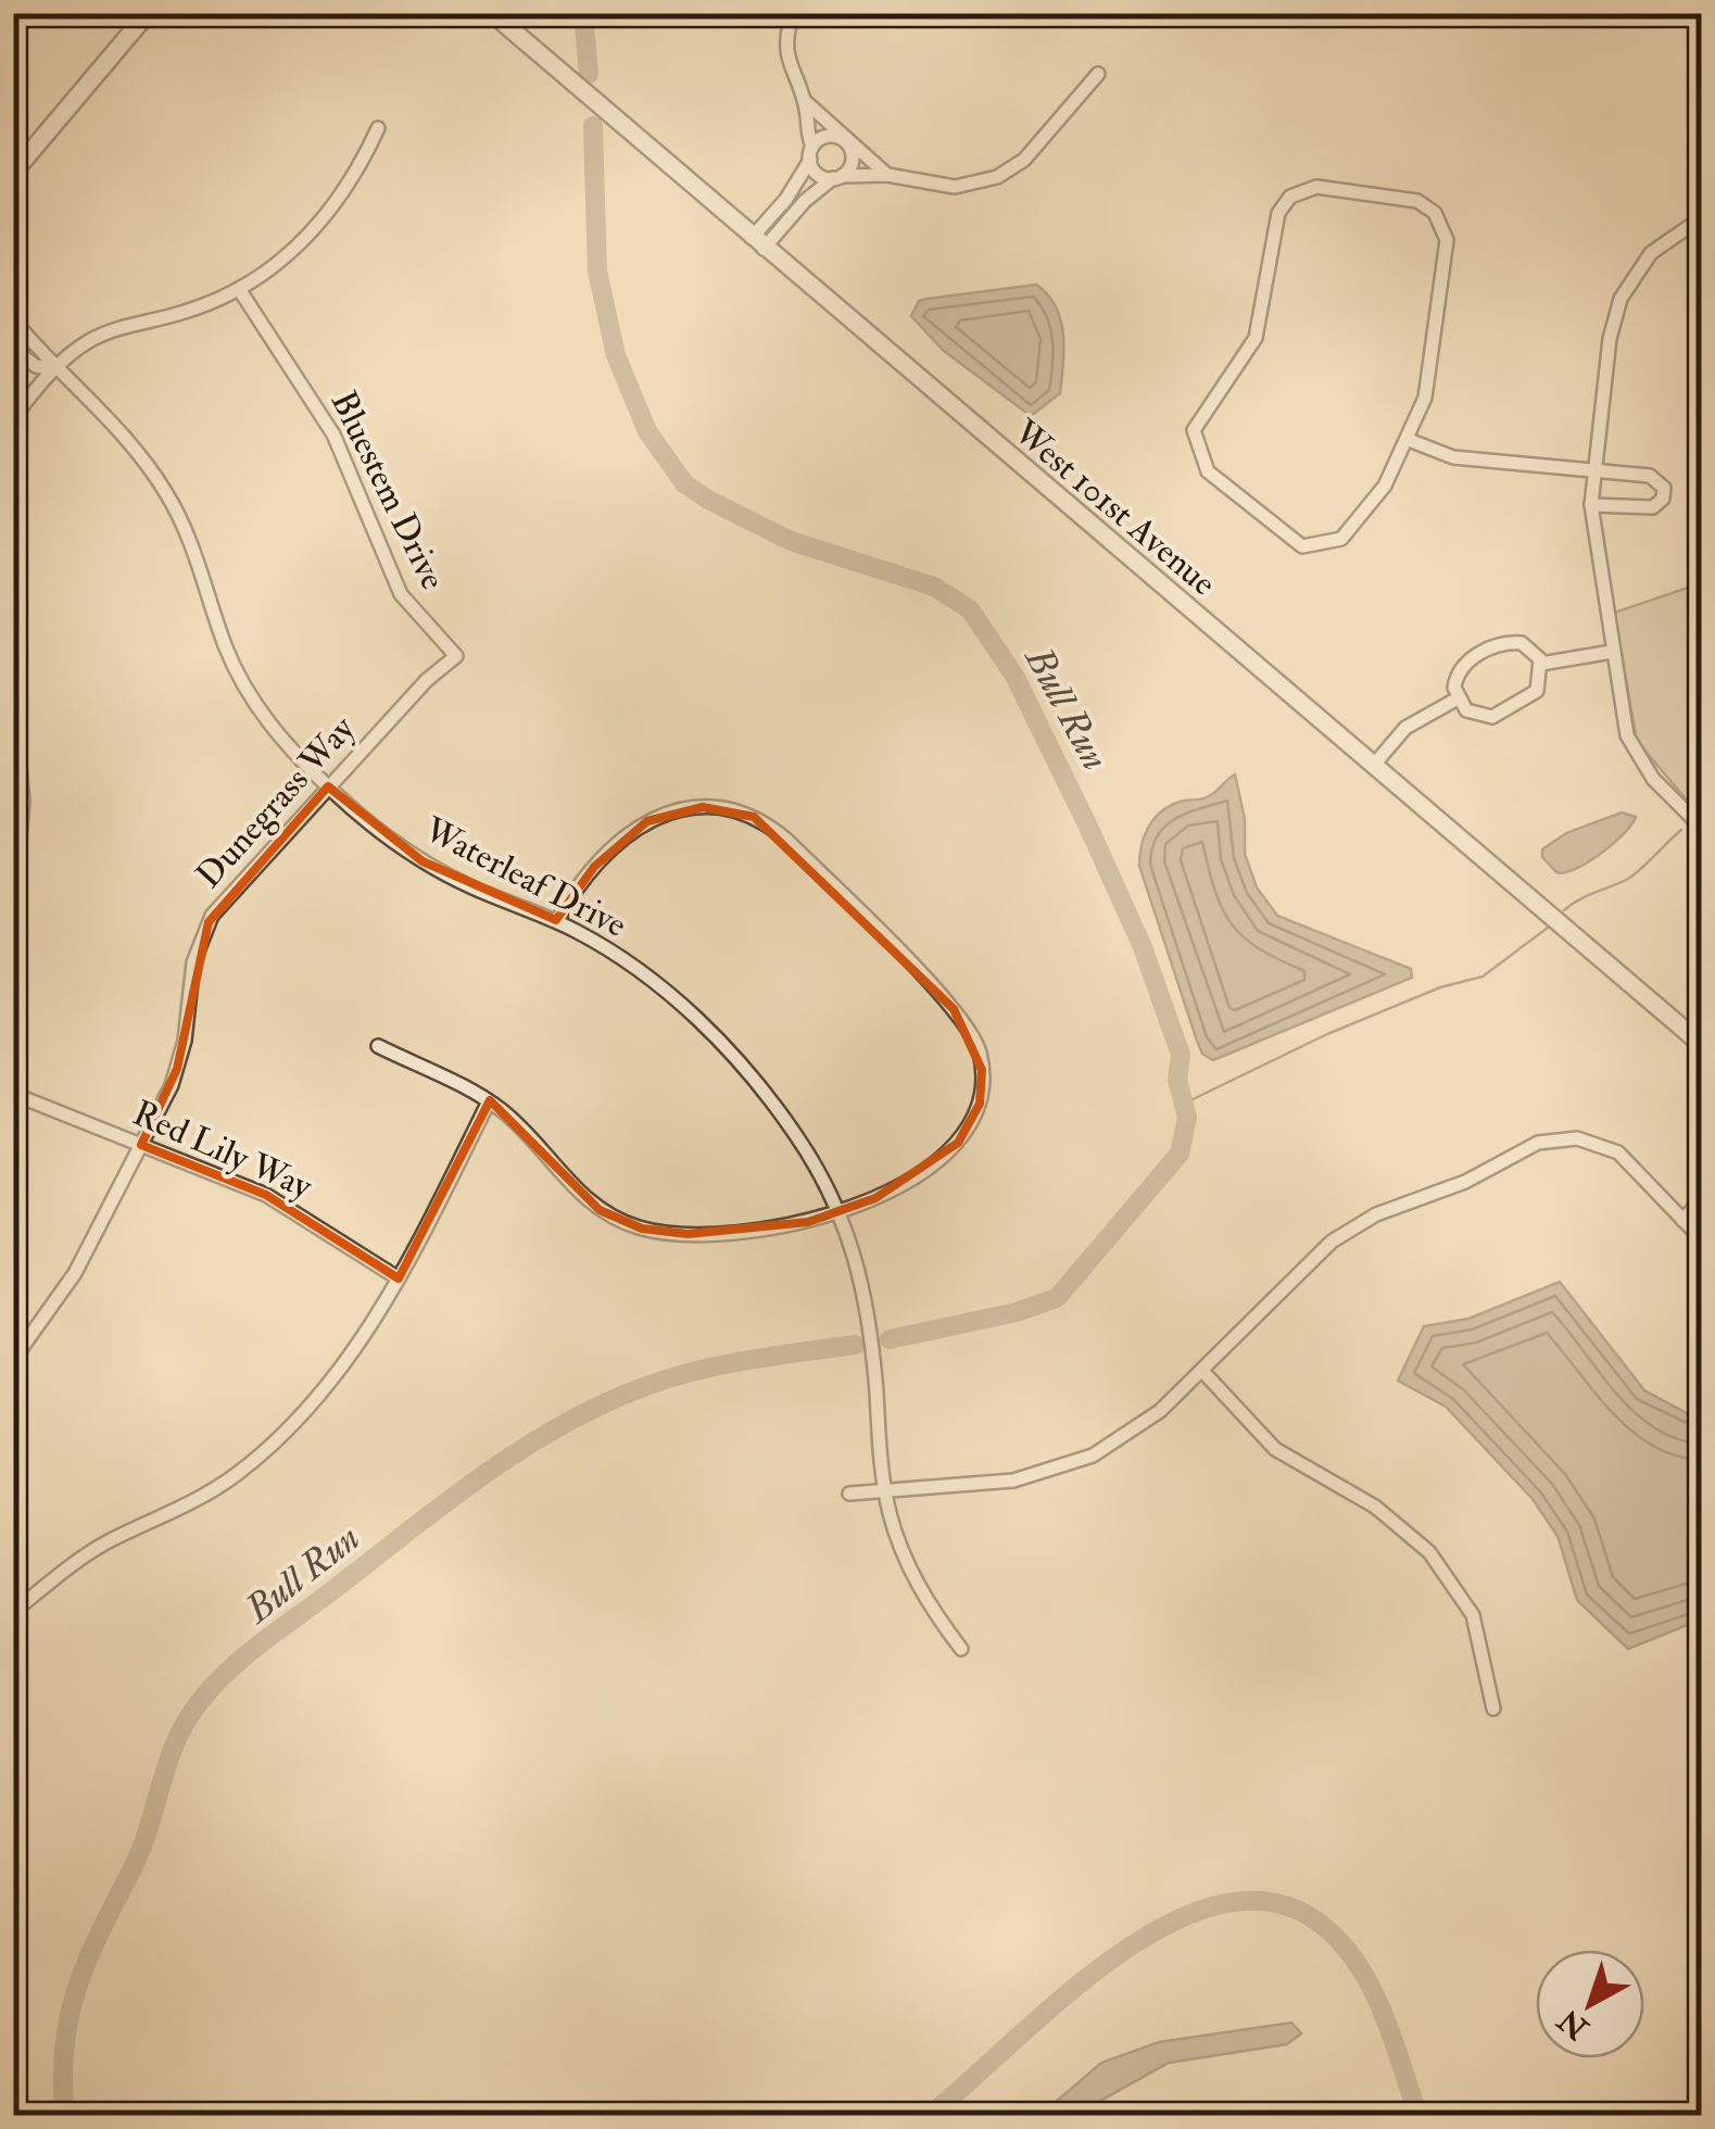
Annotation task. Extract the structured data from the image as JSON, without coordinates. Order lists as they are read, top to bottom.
{
  "streets": {
    "street": [
      "Bluestem Drive",
      "West 101st Avenue",
      "Dunegrass Way",
      "Waterleaf Drive",
      "Red Lily Way"
    ]
  },
  "crossings": [
    ["Bluestem Drive", "Dunegrass Way"],
    ["Dunegrass Way", "Waterleaf Drive"],
    ["Dunegrass Way", "Red Lily Way"]
  ],
  "water": ["Bull Run"],
  "north": "bottom left"
}
